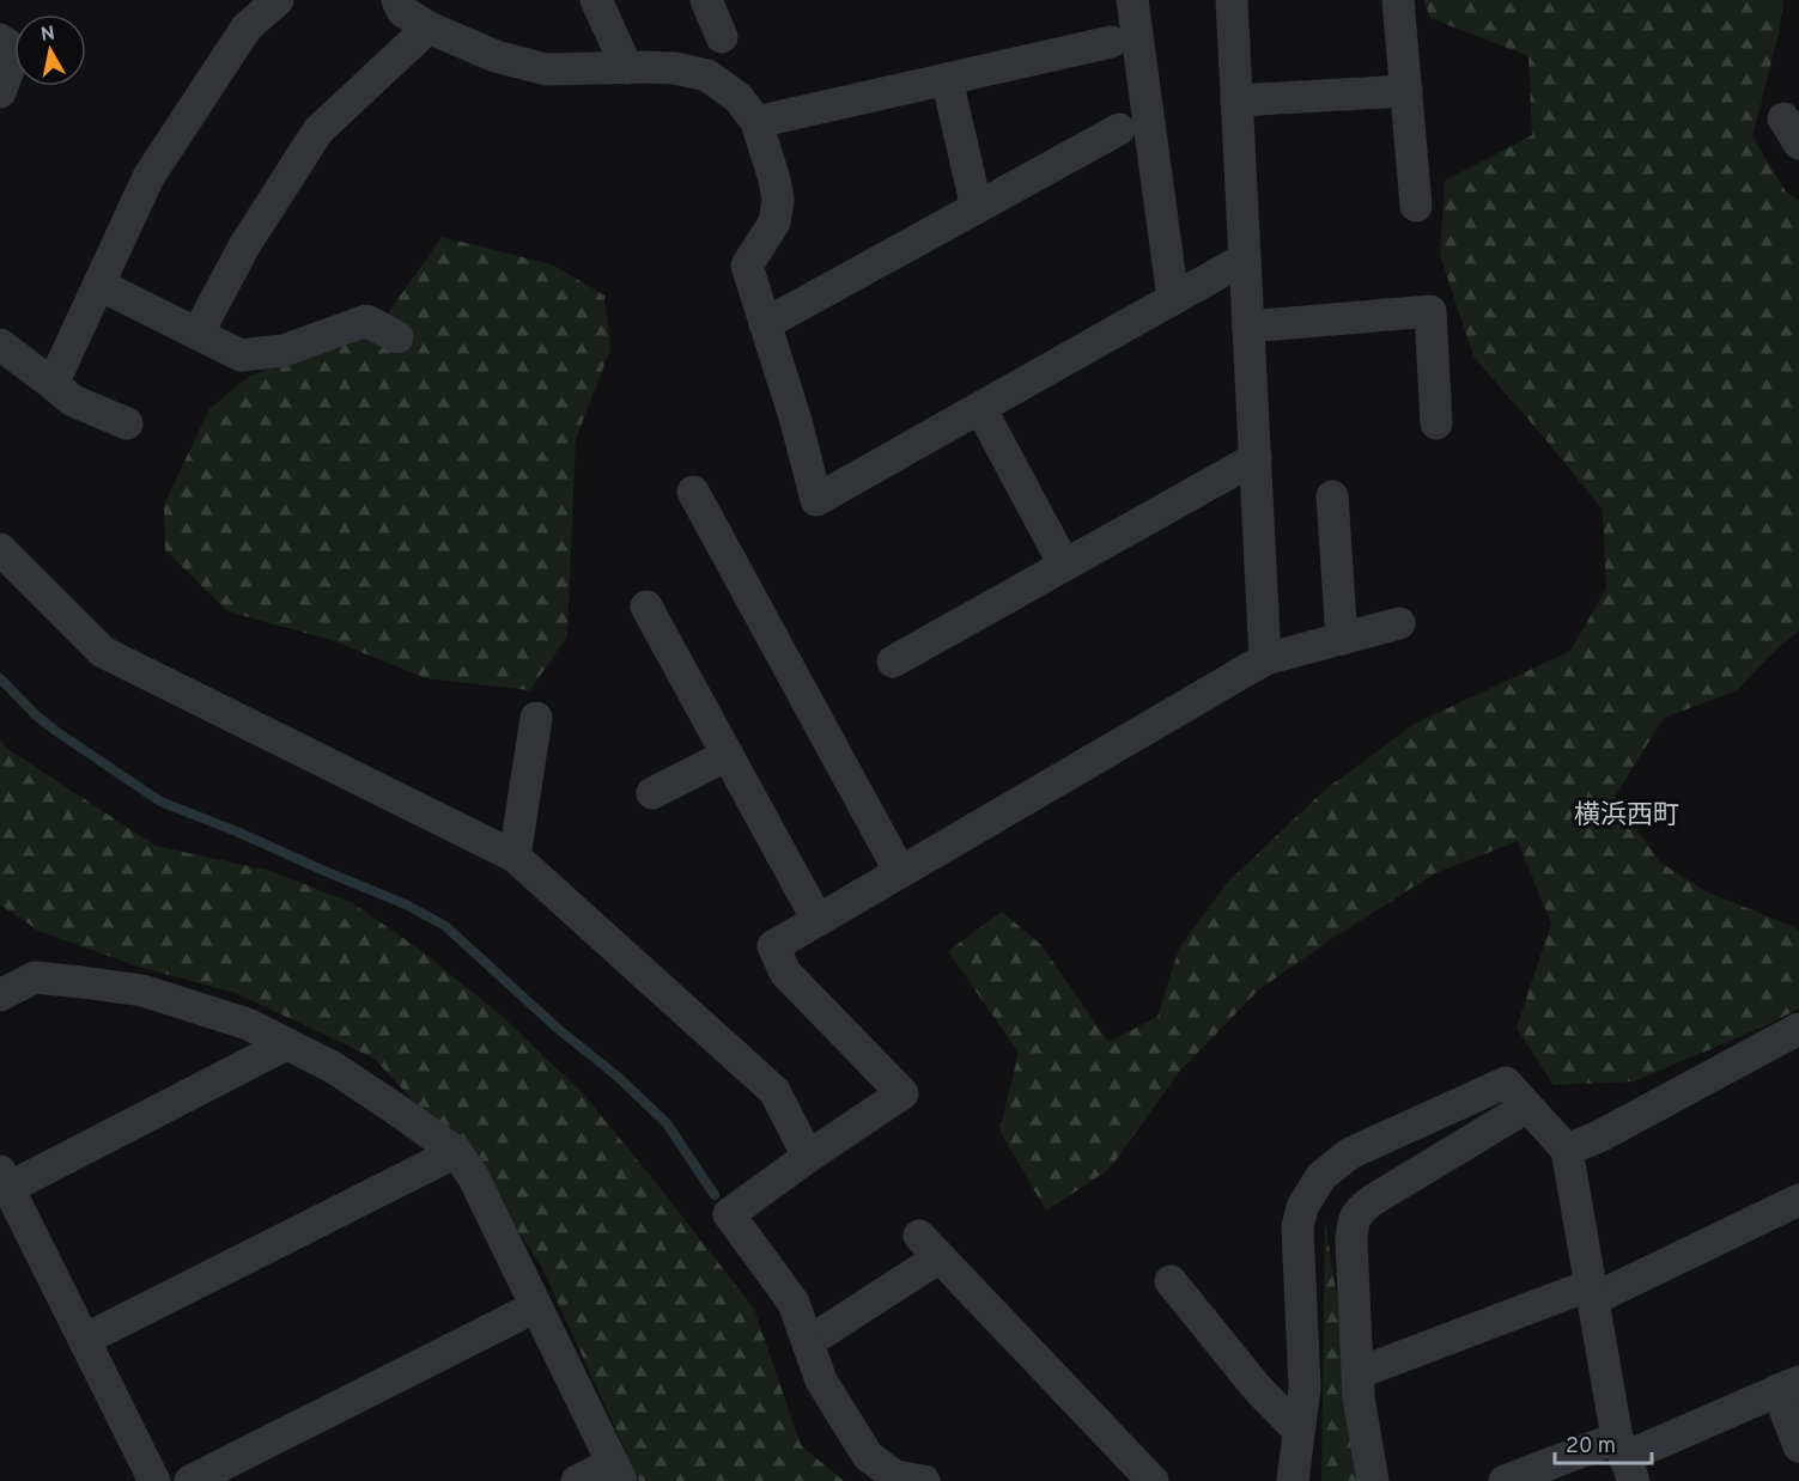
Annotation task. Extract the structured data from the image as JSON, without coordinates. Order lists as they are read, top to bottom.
{
  "districts": ["横浜西町"],
  "scale_bar": "20 m",
  "north": "top"
}
